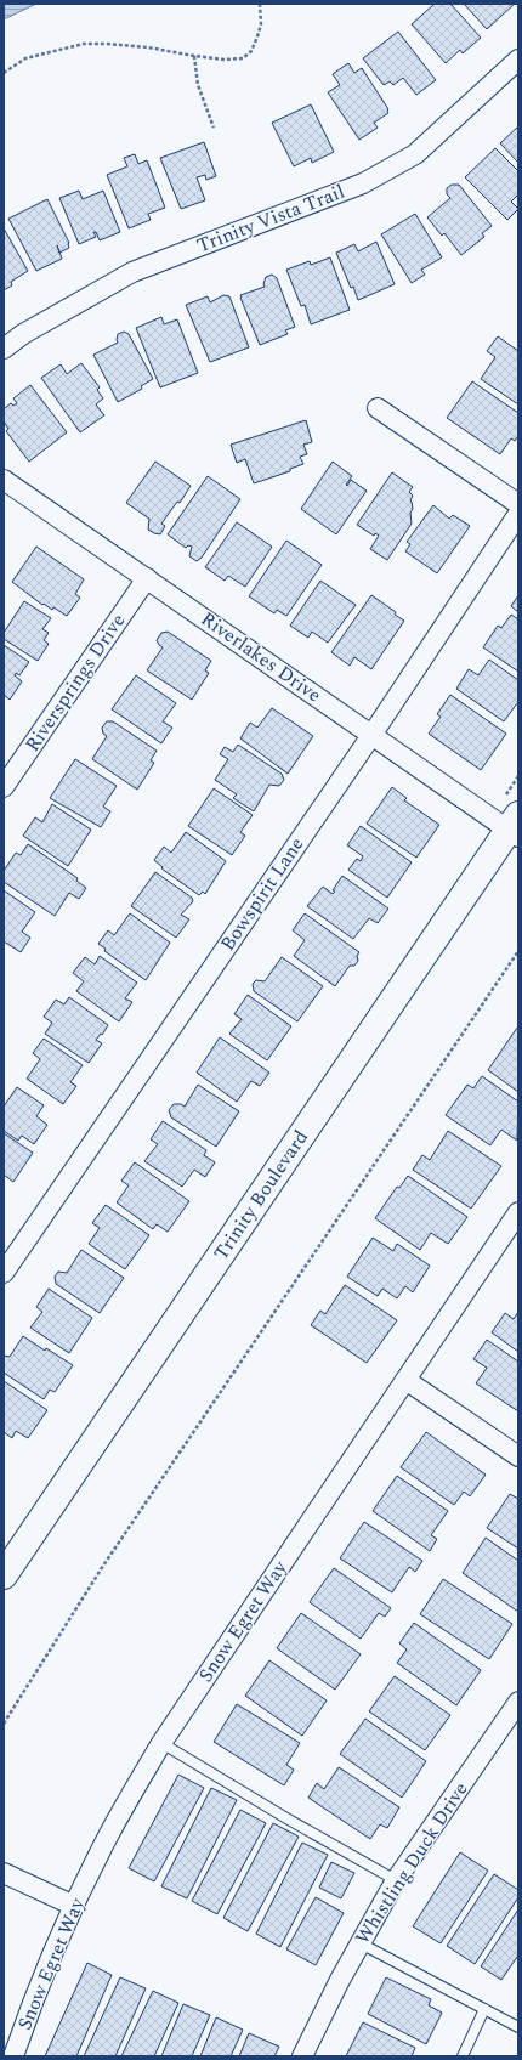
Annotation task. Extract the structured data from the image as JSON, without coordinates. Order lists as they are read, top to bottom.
{
  "streets": {
    "main road": ["Trinity Boulevard"],
    "street": [
      "Trinity Vista Trail",
      "Riverlakes Drive",
      "Riversprings Drive",
      "Bowspirit Lane",
      "Snow Egret Way",
      "Whistling Duck Drive"
    ]
  },
  "crossings": [
    ["Riverlakes Drive", "Riversprings Drive"],
    ["Riverlakes Drive", "Bowspirit Lane"],
    ["Riverlakes Drive", "Trinity Boulevard"]
  ]
}
